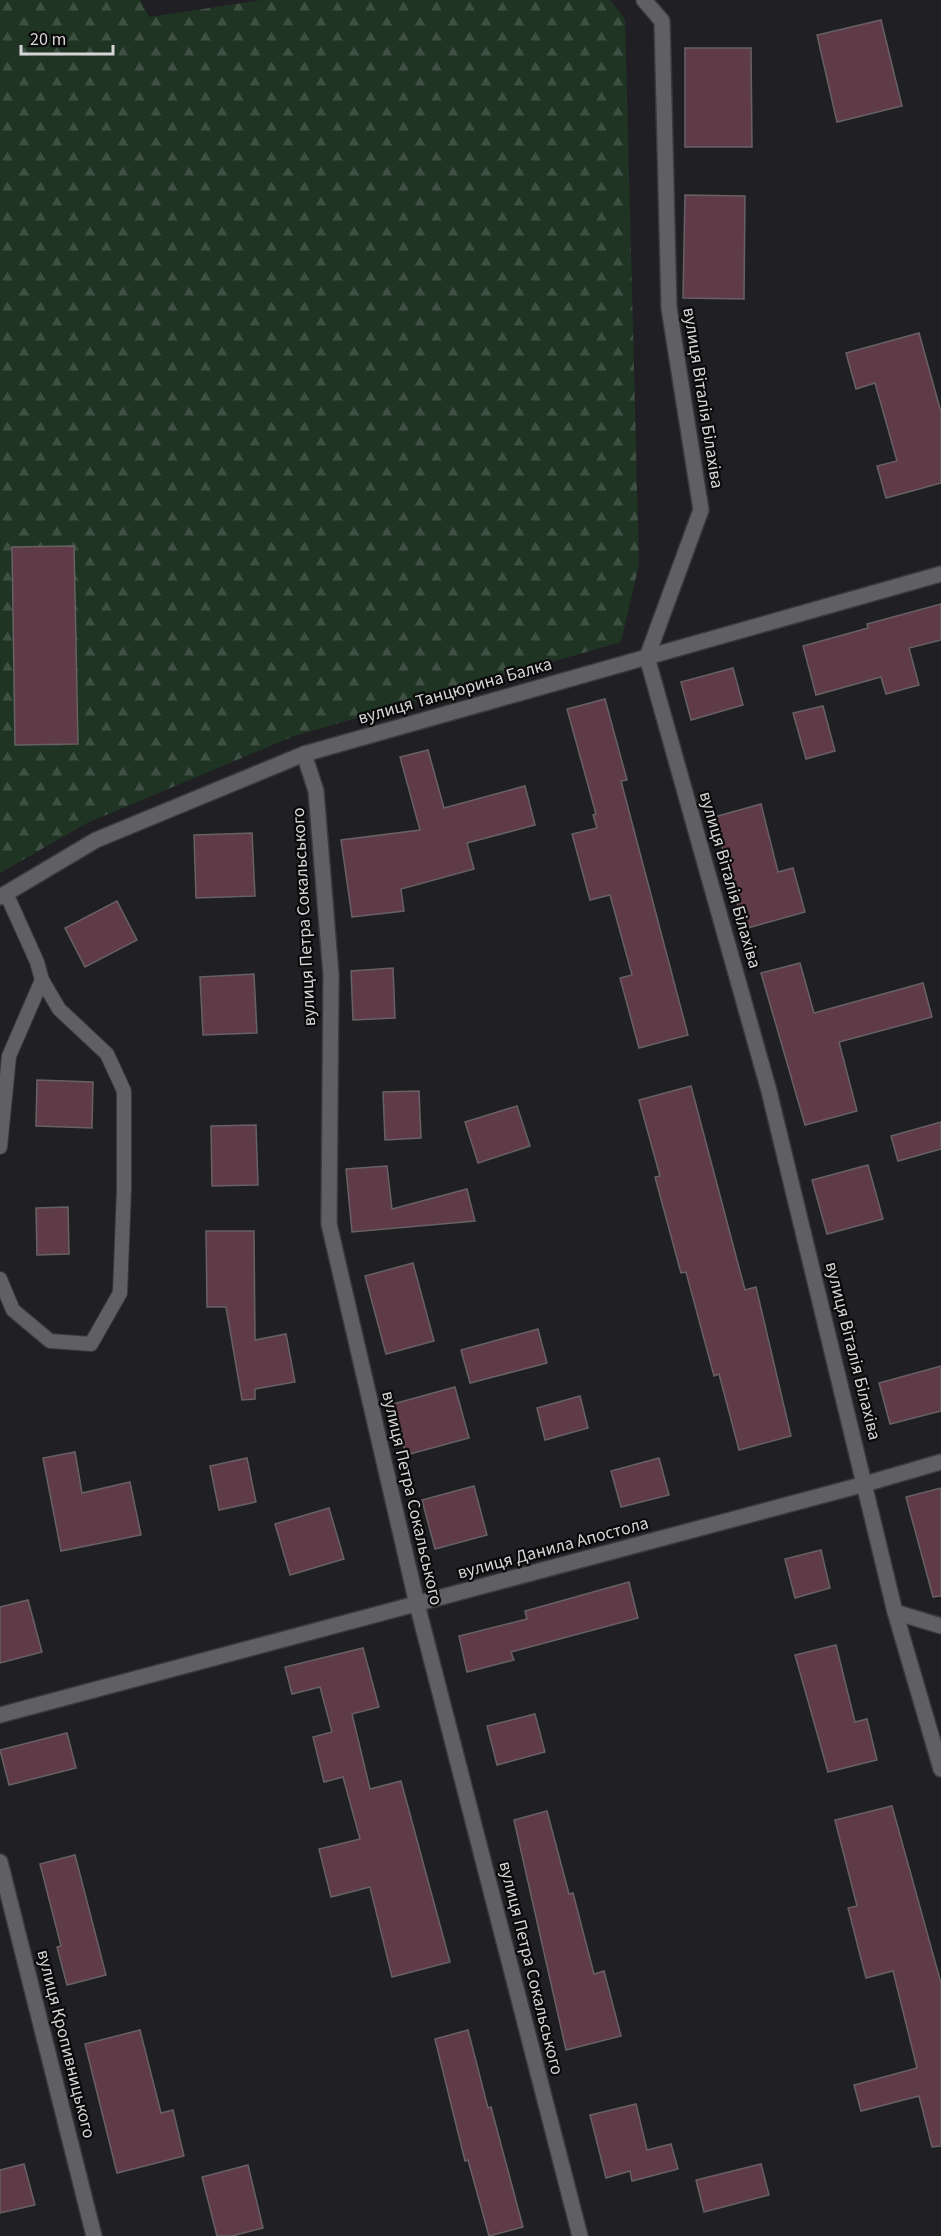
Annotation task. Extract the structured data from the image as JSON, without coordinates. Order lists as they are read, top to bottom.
{
  "streets": {
    "street": [
      "вулиця Віталія Білахіва",
      "вулиця Танцюрина Балка",
      "вулиця Петра Сокальського",
      "вулиця Данила Апостола",
      "вулиця Кропивницького"
    ]
  },
  "crossings": [
    ["вулиця Віталія Білахіва", "вулиця Танцюрина Балка"],
    ["вулиця Віталія Білахіва", "вулиця Данила Апостола"],
    ["вулиця Танцюрина Балка", "вулиця Петра Сокальського"],
    ["вулиця Петра Сокальського", "вулиця Данила Апостола"]
  ],
  "scale_bar": "20 m"
}
